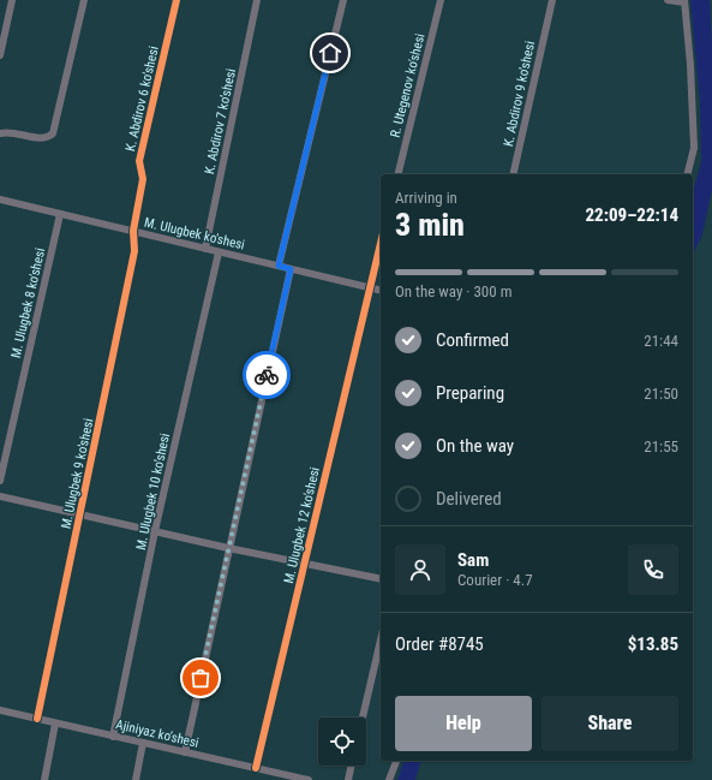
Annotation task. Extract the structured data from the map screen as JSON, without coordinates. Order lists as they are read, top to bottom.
{
  "streets": {
    "street": [
      "R. Utegenov ko'shesi",
      "K. Abdirov 9 ko'shesi",
      "K. Abdirov 6 ko'shesi",
      "K. Abdirov 7 ko'shesi",
      "M. Ulugbek ko'shesi",
      "M. Ulugbek 8 ko'shesi",
      "M. Ulugbek 9 ko'shesi",
      "M. Ulugbek 10 ko'shesi",
      "M. Ulugbek 12 ko'shesi",
      "Ajiniyaz ko'shesi"
    ]
  },
  "crossings": [
    ["K. Abdirov 6 ko'shesi", "M. Ulugbek ko'shesi"],
    ["K. Abdirov 6 ko'shesi", "M. Ulugbek 9 ko'shesi"],
    ["K. Abdirov 7 ko'shesi", "M. Ulugbek ko'shesi"],
    ["M. Ulugbek ko'shesi", "M. Ulugbek 8 ko'shesi"],
    ["M. Ulugbek ko'shesi", "M. Ulugbek 9 ko'shesi"],
    ["M. Ulugbek ko'shesi", "M. Ulugbek 10 ko'shesi"],
    ["M. Ulugbek ko'shesi", "M. Ulugbek 12 ko'shesi"],
    ["M. Ulugbek 9 ko'shesi", "Ajiniyaz ko'shesi"],
    ["M. Ulugbek 10 ko'shesi", "Ajiniyaz ko'shesi"],
    ["M. Ulugbek 12 ko'shesi", "Ajiniyaz ko'shesi"]
  ],
  "page": {
    "heading": ["3 min", "Arriving in", "22:09–22:14"],
    "panel": [
      "Sam",
      "Courier · 4.7",
      "Order #8745",
      "$13.85"
    ],
    "bar": "On the way · 300 m",
    "list": [
      ["Confirmed", "21:44"],
      ["Preparing", "21:50"],
      ["On the way", "21:55"],
      "Delivered"
    ],
    "buttons": ["Help", "Share"]
  }
}
